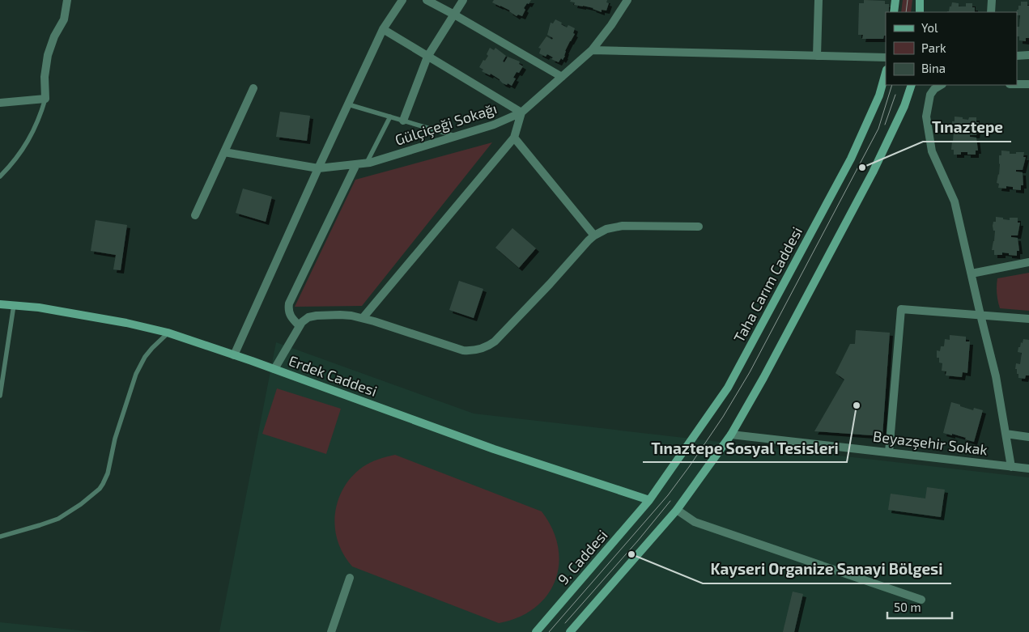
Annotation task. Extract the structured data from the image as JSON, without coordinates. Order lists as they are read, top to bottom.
{
  "streets": {
    "main road": ["Taha Carım Caddesi", "Erdek Caddesi", "9. Caddesi"],
    "street": ["Gülçiçeği Sokağı", "Beyazşehir Sokak"]
  },
  "crossings": [
    ["Taha Carım Caddesi", "Erdek Caddesi"],
    ["Taha Carım Caddesi", "9. Caddesi"],
    ["Erdek Caddesi", "9. Caddesi"]
  ],
  "places": ["Tınaztepe", "Tınaztepe Sosyal Tesisleri", "Kayseri Organize Sanayi Bölgesi"],
  "legend": ["Yol", "Park", "Bina"],
  "scale_bar": "50 m"
}
